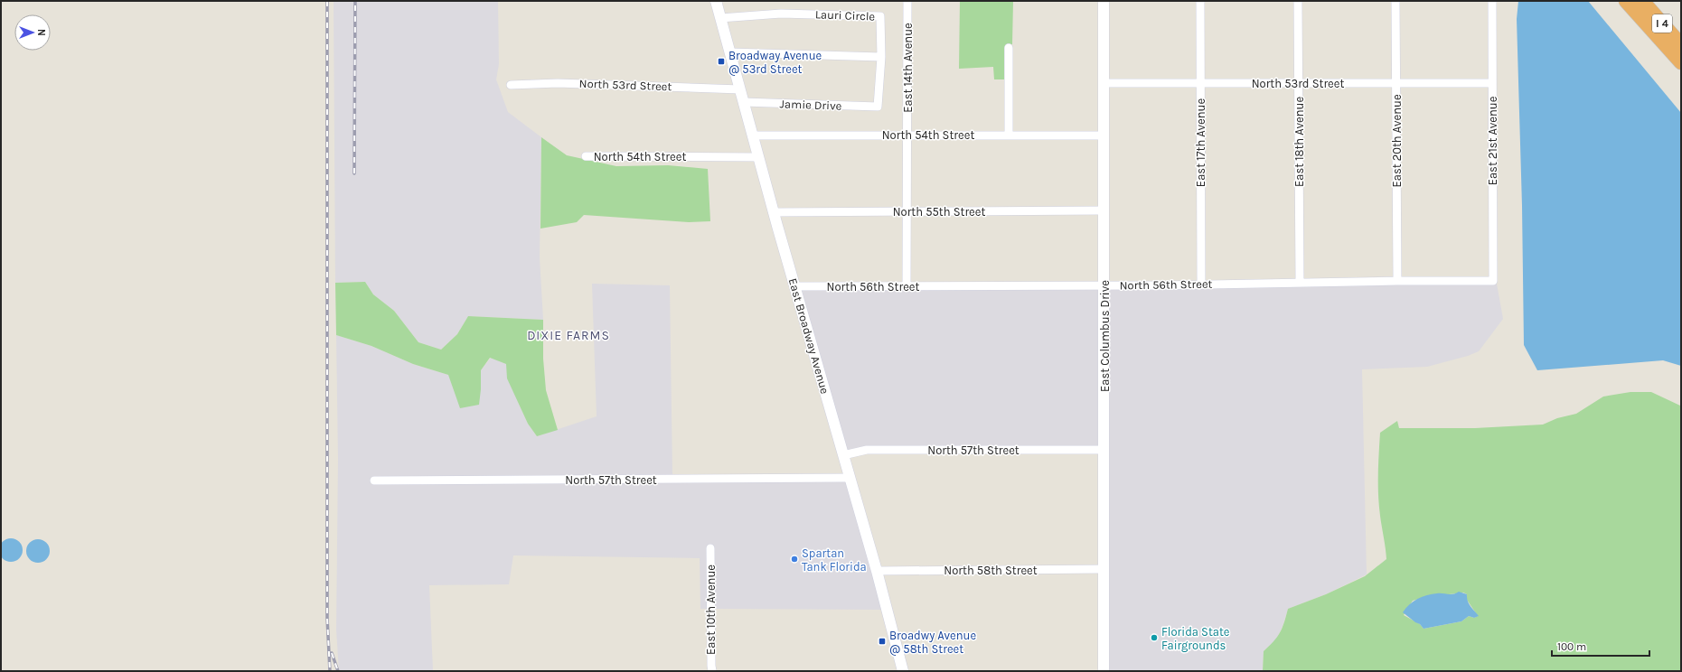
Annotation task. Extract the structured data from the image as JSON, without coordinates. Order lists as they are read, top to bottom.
{
  "streets": {
    "highway": ["I 4"],
    "street": [
      "Lauri Circle",
      "East 14th Avenue",
      "North 53rd Street",
      "Jamie Drive",
      "North 54th Street",
      "East 20th Avenue",
      "East 21st Avenue",
      "East 18th Avenue",
      "East 17th Avenue",
      "North 55th Street",
      "North 56th Street",
      "East Broadway Avenue",
      "East Columbus Drive",
      "North 57th Street",
      "North 58th Street",
      "East 10th Avenue"
    ]
  },
  "crossings": [
    ["Lauri Circle", "Jamie Drive"],
    ["Lauri Circle", "East Broadway Avenue"],
    ["East 14th Avenue", "North 54th Street"],
    ["East 14th Avenue", "North 55th Street"],
    ["East 14th Avenue", "North 56th Street"],
    ["North 53rd Street", "East 20th Avenue"],
    ["North 53rd Street", "East 21st Avenue"],
    ["North 53rd Street", "East 18th Avenue"],
    ["North 53rd Street", "East 17th Avenue"],
    ["North 53rd Street", "East Broadway Avenue"],
    ["North 53rd Street", "East Columbus Drive"],
    ["Jamie Drive", "East Broadway Avenue"],
    ["North 54th Street", "East Broadway Avenue"],
    ["North 54th Street", "East Columbus Drive"],
    ["East 20th Avenue", "North 56th Street"],
    ["East 21st Avenue", "North 56th Street"],
    ["East 18th Avenue", "North 56th Street"],
    ["East 17th Avenue", "North 56th Street"],
    ["North 55th Street", "East Broadway Avenue"],
    ["North 55th Street", "East Columbus Drive"],
    ["North 56th Street", "East Broadway Avenue"],
    ["North 56th Street", "East Columbus Drive"],
    ["East Broadway Avenue", "North 57th Street"],
    ["East Broadway Avenue", "North 58th Street"],
    ["East Columbus Drive", "North 57th Street"],
    ["East Columbus Drive", "North 58th Street"]
  ],
  "districts": ["DIXIE FARMS"],
  "places": {
    "transit": ["Broadway Avenue @ 53rd Street", "Broadwy Avenue @ 58th Street"],
    "other": ["Spartan Tank Florida", "Florida State Fairgrounds"]
  },
  "scale_bar": "100 m",
  "north": "right"
}
